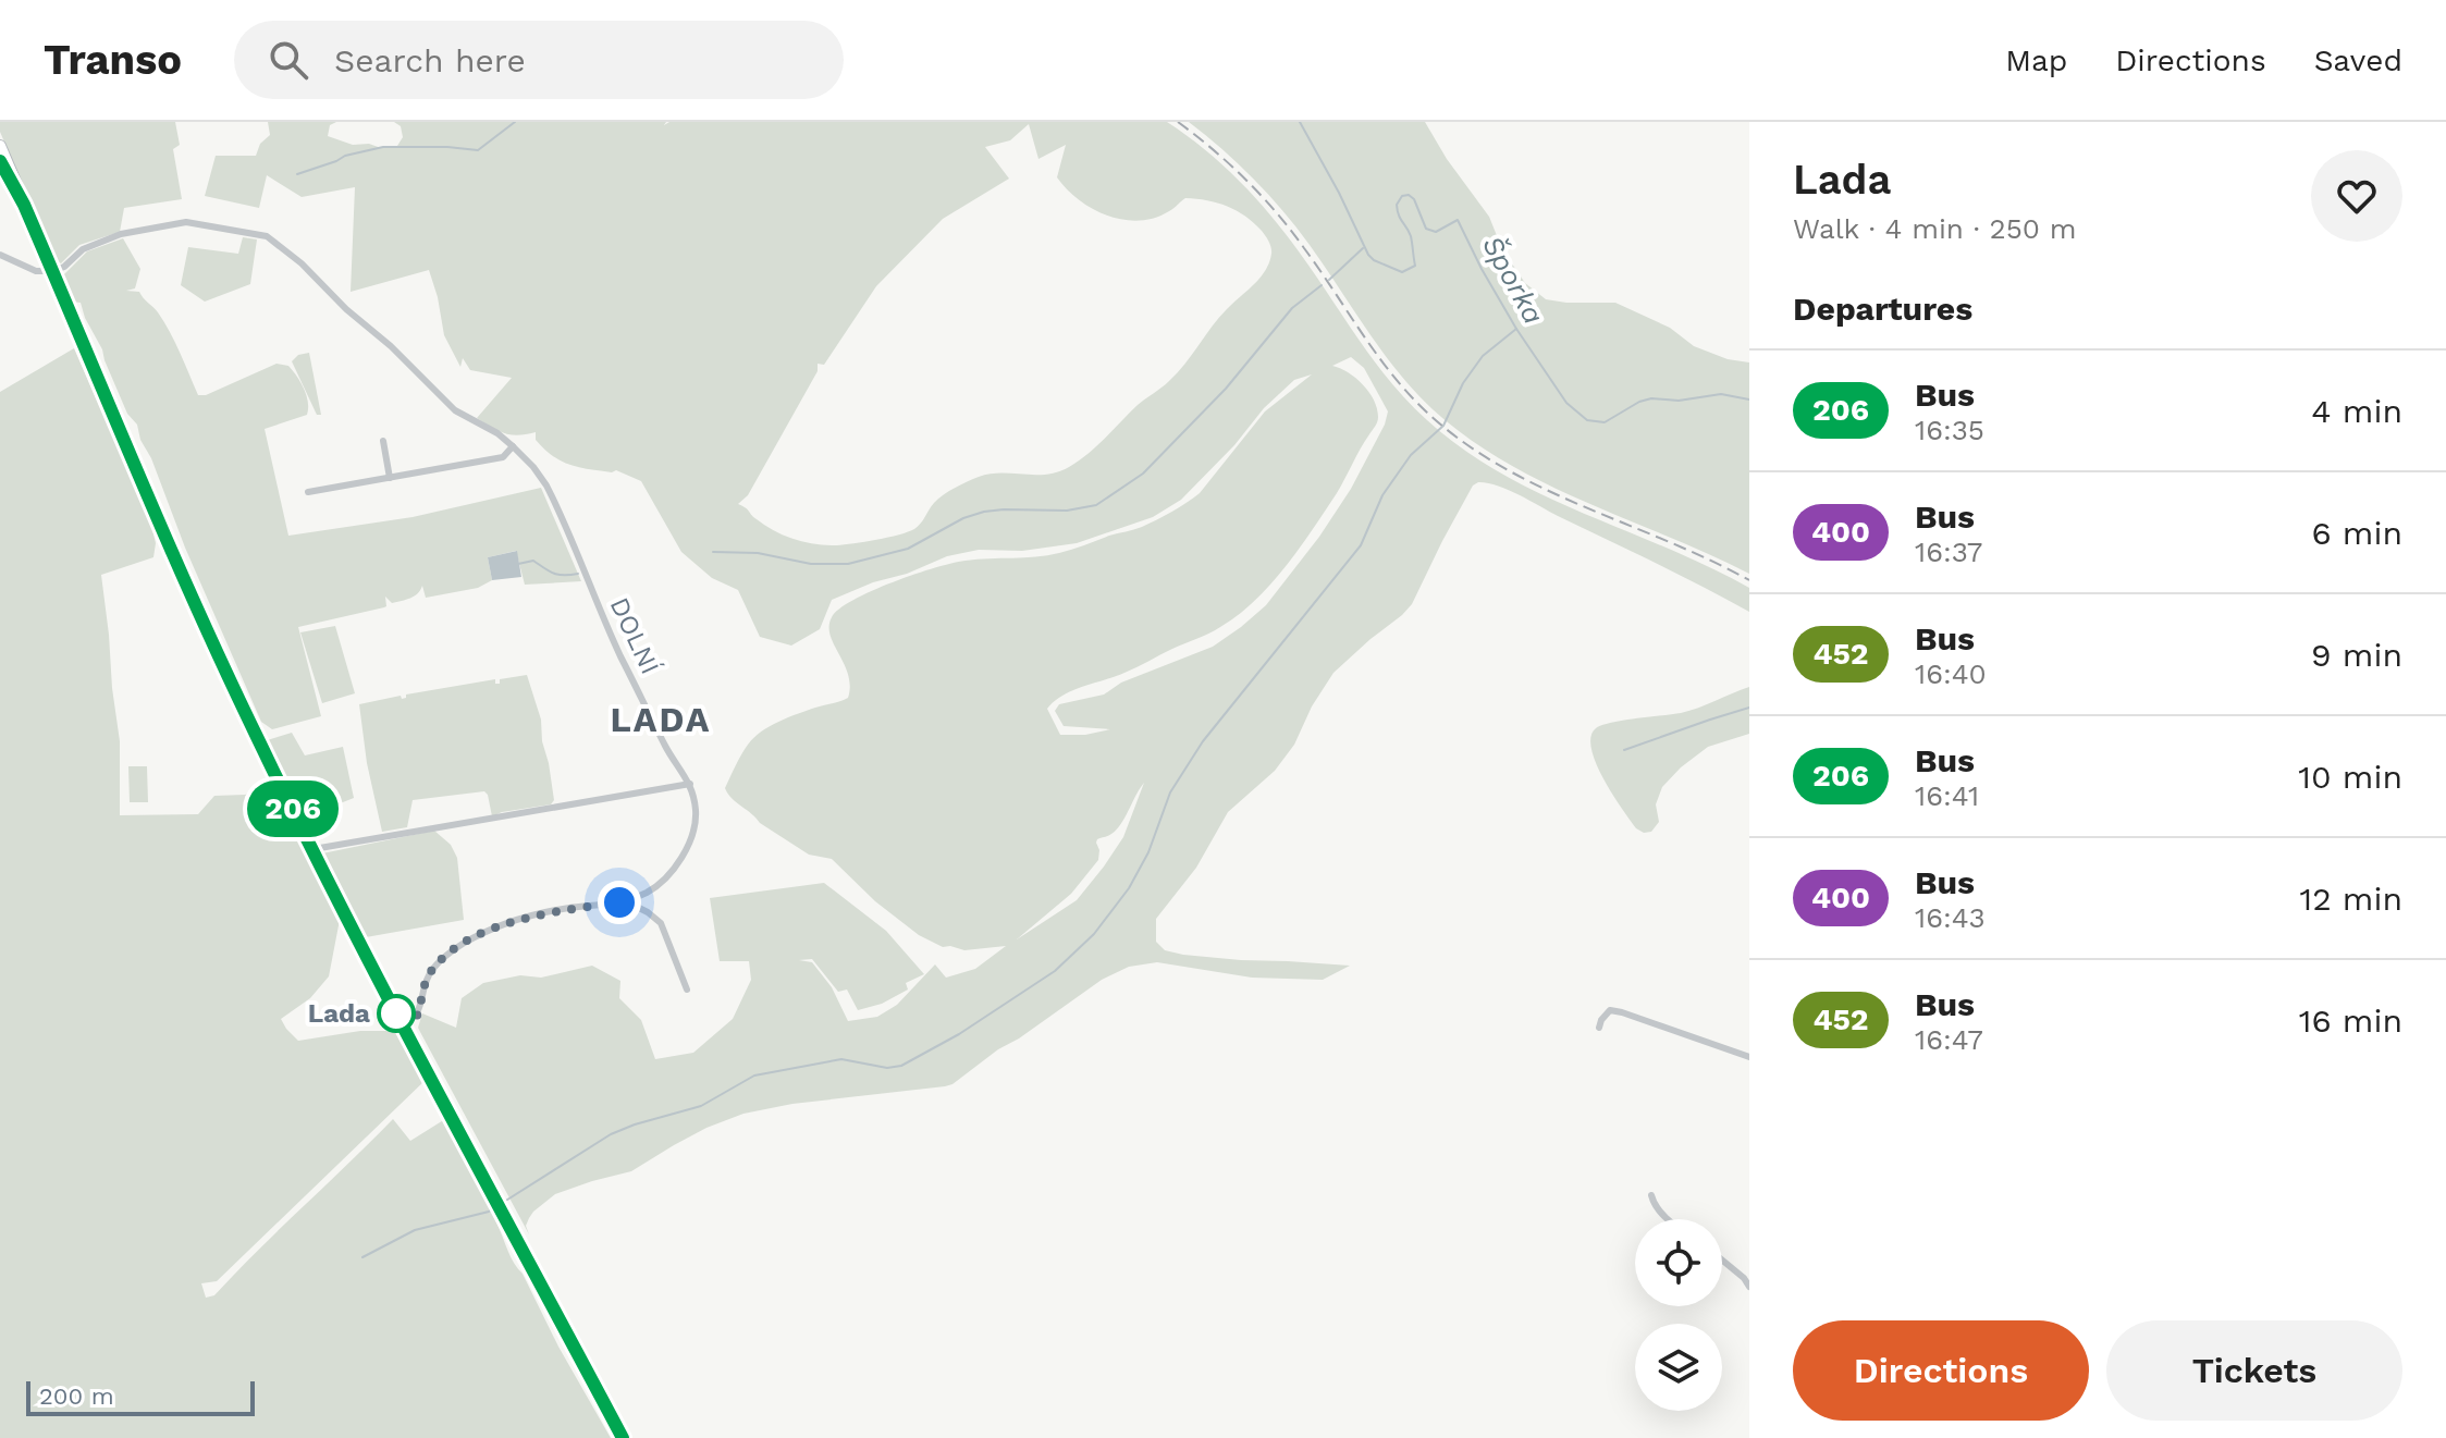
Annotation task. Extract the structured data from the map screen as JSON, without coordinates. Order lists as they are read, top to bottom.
{
  "streets": {
    "street": ["DOLNÍ"]
  },
  "districts": ["LADA"],
  "water": ["Šporka"],
  "places": ["Lada"],
  "lines": ["bus line 206"],
  "scale_bar": "200 m",
  "page": {
    "header": "Transo",
    "search": "Search here",
    "nav": ["Map", "Directions", "Saved"],
    "on_map": "206",
    "heading": [
      ["Lada", "Walk · 4 min · 250 m"],
      "Departures"
    ],
    "list": [
      {
        "mark": "206",
        "name": "Bus",
        "note": "16:35",
        "value": "4 min"
      },
      {
        "mark": "400",
        "name": "Bus",
        "note": "16:37",
        "value": "6 min"
      },
      {
        "mark": "452",
        "name": "Bus",
        "note": "16:40",
        "value": "9 min"
      },
      {
        "mark": "206",
        "name": "Bus",
        "note": "16:41",
        "value": "10 min"
      },
      {
        "mark": "400",
        "name": "Bus",
        "note": "16:43",
        "value": "12 min"
      },
      {
        "mark": "452",
        "name": "Bus",
        "note": "16:47",
        "value": "16 min"
      }
    ],
    "buttons": ["Directions", "Tickets"],
    "scale": "200 m"
  }
}
